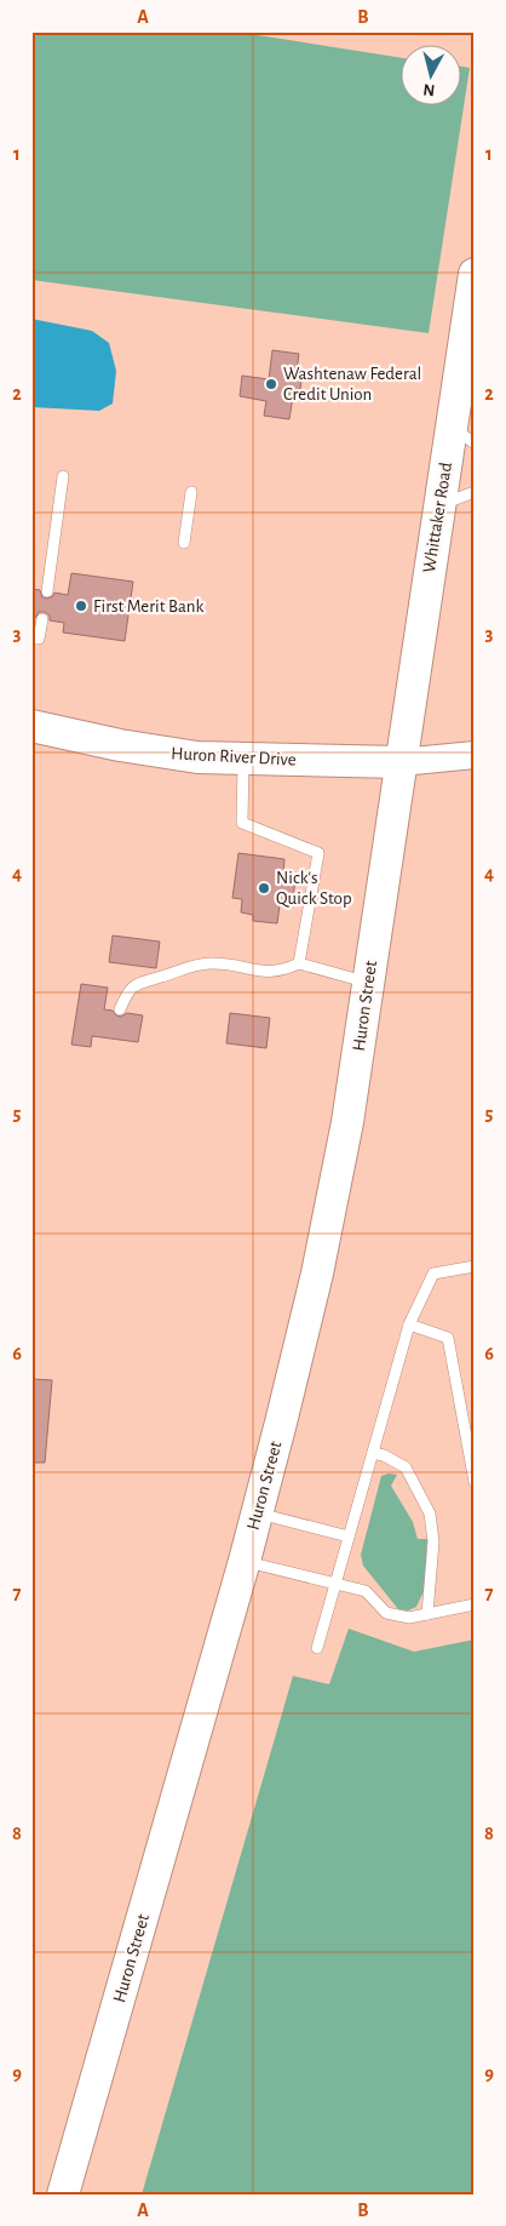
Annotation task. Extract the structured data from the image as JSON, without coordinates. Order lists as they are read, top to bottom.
{
  "streets": {
    "main road": ["Whittaker Road", "Huron River Drive", "Huron Street"]
  },
  "crossings": [
    ["Whittaker Road", "Huron River Drive"],
    ["Whittaker Road", "Huron Street"],
    ["Huron River Drive", "Huron Street"]
  ],
  "places": ["Washtenaw Federal Credit Union", "First Merit Bank", "Nick's Quick Stop"],
  "north": "bottom",
  "grid": {
    "columns": ["A", "B"],
    "rows": [
      "1",
      "2",
      "3",
      "4",
      "5",
      "6",
      "7",
      "8",
      "9"
    ]
  }
}
